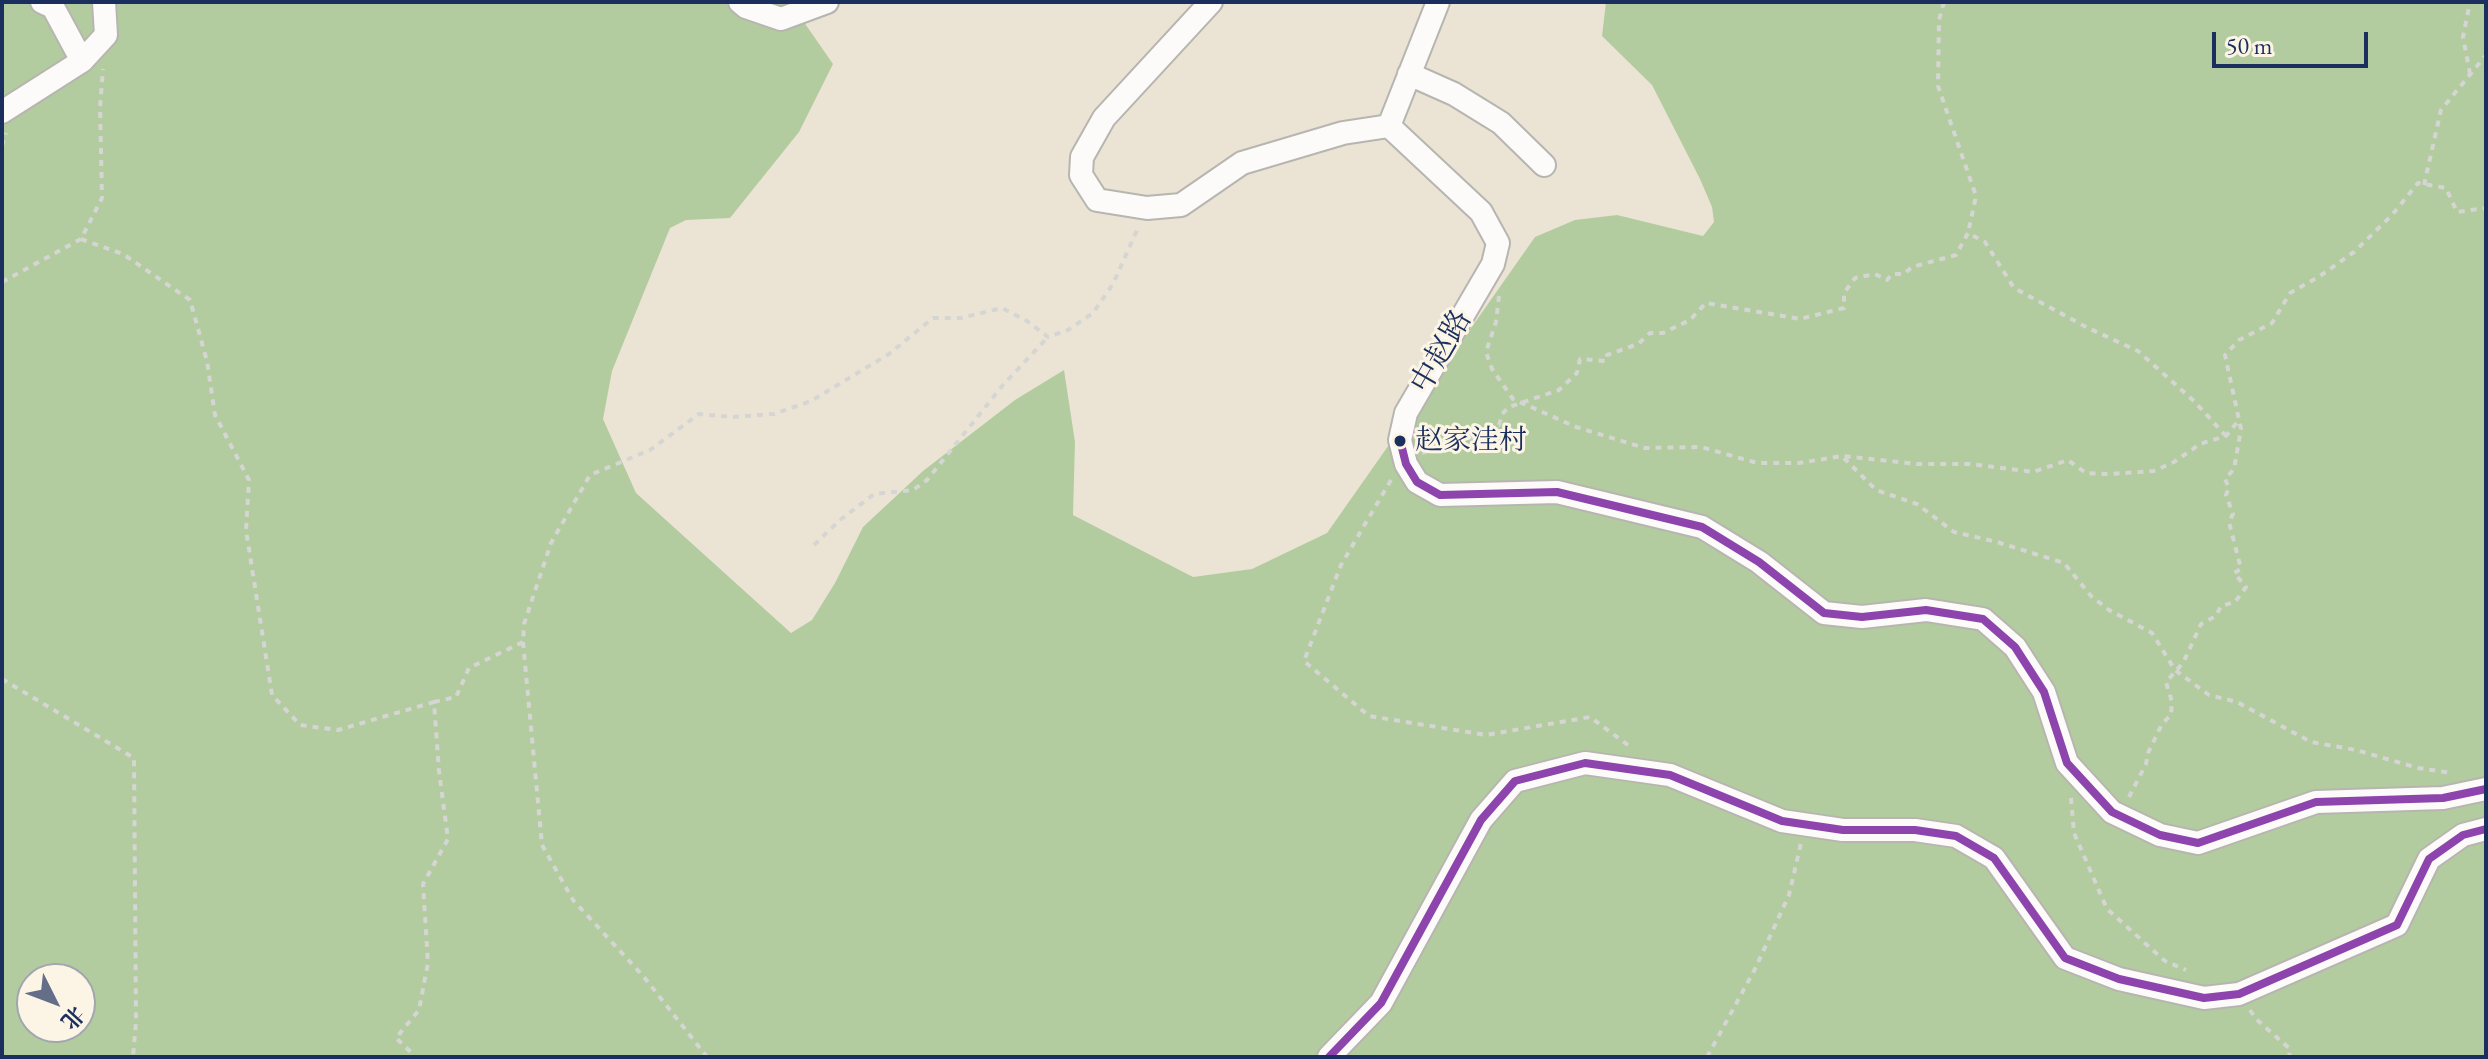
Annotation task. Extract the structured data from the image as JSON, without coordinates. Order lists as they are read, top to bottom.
{
  "streets": {
    "street": ["中赵路"]
  },
  "places": ["赵家洼村"],
  "scale_bar": "50 m",
  "north": "bottom right"
}
